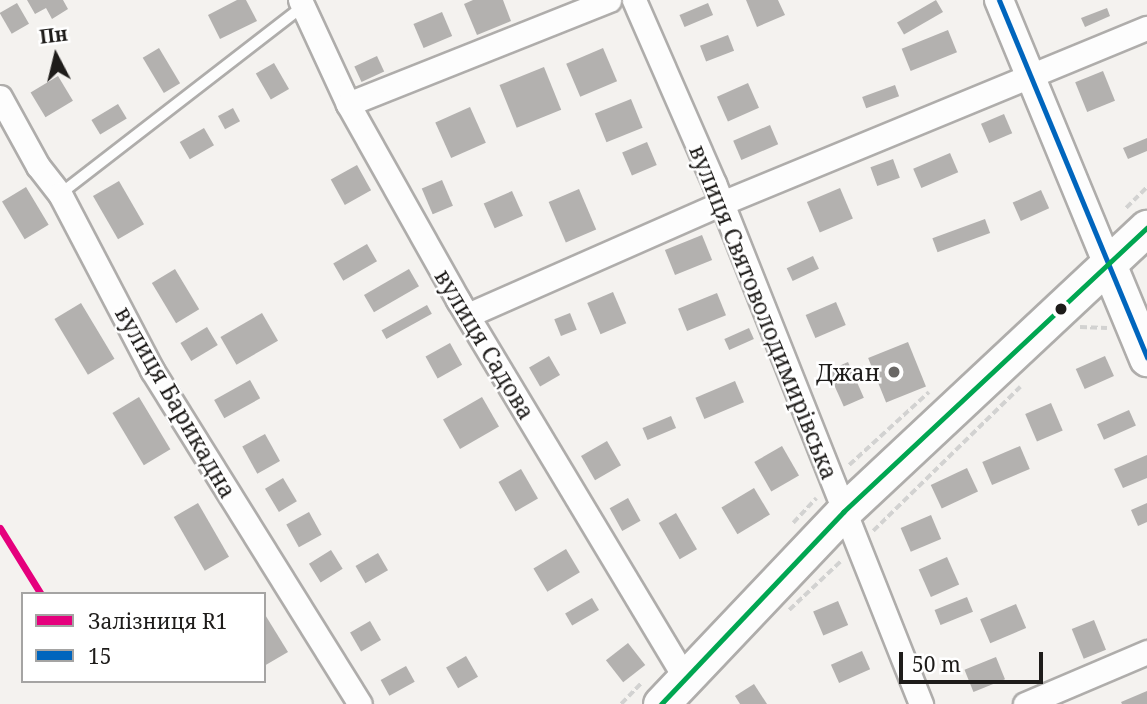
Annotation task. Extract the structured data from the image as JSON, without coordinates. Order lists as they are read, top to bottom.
{
  "streets": {
    "street": ["вулиця Святоволодимирівська", "вулиця Садова", "вулиця Барикадна"]
  },
  "places": ["Джан"],
  "lines": ["transit line 15", "rail line R1"],
  "legend": ["Залізниця R1", "15"],
  "scale_bar": "50 m",
  "north": "top"
}
